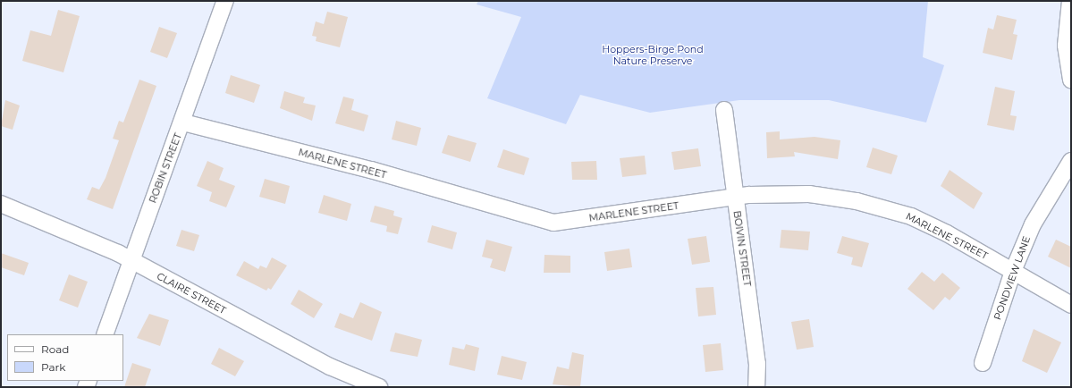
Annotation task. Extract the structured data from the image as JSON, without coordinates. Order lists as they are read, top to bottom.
{
  "streets": {
    "street": [
      "MARLENE STREET",
      "ROBIN STREET",
      "BOIVIN STREET",
      "PONDVIEW LANE",
      "CLAIRE STREET"
    ]
  },
  "crossings": [
    ["MARLENE STREET", "ROBIN STREET"],
    ["MARLENE STREET", "BOIVIN STREET"],
    ["MARLENE STREET", "PONDVIEW LANE"],
    ["ROBIN STREET", "CLAIRE STREET"]
  ],
  "parks": ["Hoppers-Birge Pond Nature Preserve"],
  "legend": ["Road", "Park"]
}
